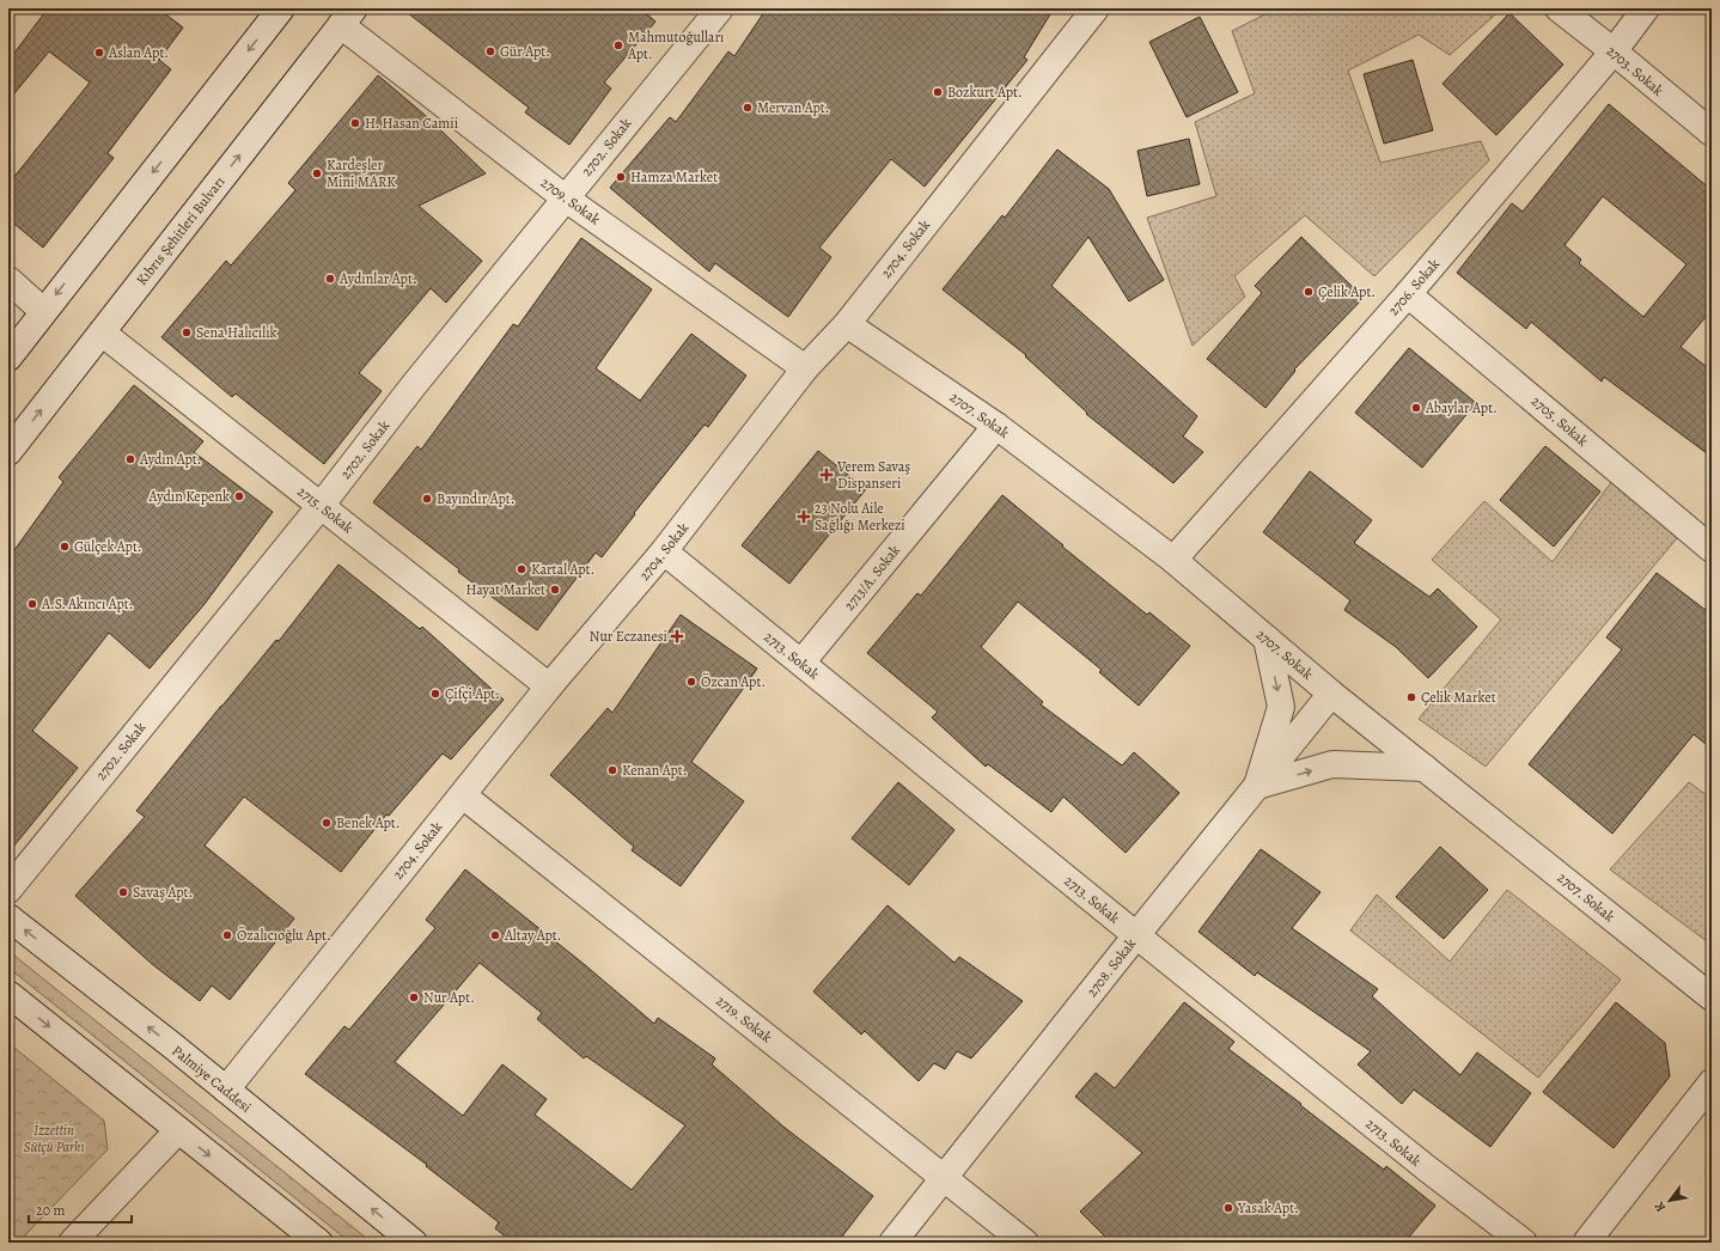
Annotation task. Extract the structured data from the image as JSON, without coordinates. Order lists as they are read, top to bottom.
{
  "streets": {
    "street": [
      "2703. Sokak",
      "2702. Sokak",
      "2709. Sokak",
      "Kıbrıs Şehitleri Bulvarı",
      "2704. Sokak",
      "2706. Sokak",
      "2707. Sokak",
      "2705. Sokak",
      "2715. Sokak",
      "2713/A. Sokak",
      "2713. Sokak",
      "2708. Sokak",
      "2719. Sokak",
      "Palmiye Caddesi"
    ]
  },
  "crossings": [
    ["2703. Sokak", "2706. Sokak"],
    ["2702. Sokak", "2709. Sokak"],
    ["2702. Sokak", "2715. Sokak"],
    ["2709. Sokak", "Kıbrıs Şehitleri Bulvarı"],
    ["2709. Sokak", "2704. Sokak"],
    ["Kıbrıs Şehitleri Bulvarı", "2715. Sokak"],
    ["2704. Sokak", "2707. Sokak"],
    ["2704. Sokak", "2715. Sokak"],
    ["2704. Sokak", "2713. Sokak"],
    ["2704. Sokak", "2719. Sokak"],
    ["2704. Sokak", "Palmiye Caddesi"],
    ["2706. Sokak", "2707. Sokak"],
    ["2706. Sokak", "2705. Sokak"],
    ["2707. Sokak", "2713/A. Sokak"],
    ["2707. Sokak", "2708. Sokak"],
    ["2713/A. Sokak", "2713. Sokak"],
    ["2713. Sokak", "2708. Sokak"],
    ["2708. Sokak", "2719. Sokak"]
  ],
  "parks": ["İzzettin Sütçü Parkı"],
  "places": {
    "other": [
      "Mahmutoğulları Apt.",
      "Gür Apt.",
      "Aslan Apt.",
      "Bozkurt Apt.",
      "Mervan Apt.",
      "H. Hasan Camii",
      "Kardeşler Mini MARK",
      "Hamza Market",
      "Aydınlar Apt.",
      "Çelik Apt.",
      "Sena Halıcılık",
      "Abaylar Apt.",
      "Aydın Apt.",
      "Aydın Kepenk",
      "Bayındır Apt.",
      "Gülçek Apt.",
      "Kartal Apt.",
      "Hayat Market",
      "A.S. Akıncı Apt.",
      "Özcan Apt.",
      "Çifçi Apt.",
      "Çelik Market",
      "Kenan Apt.",
      "Benek Apt.",
      "Savaş Apt.",
      "Özalıcıoğlu Apt.",
      "Altay Apt.",
      "Nur Apt.",
      "Yasak Apt."
    ],
    "health": ["Verem Savaş Dispanseri", "23 Nolu Aile Sağlığı Merkezi", "Nur Eczanesi"]
  },
  "scale_bar": "20 m",
  "north": "bottom left"
}
